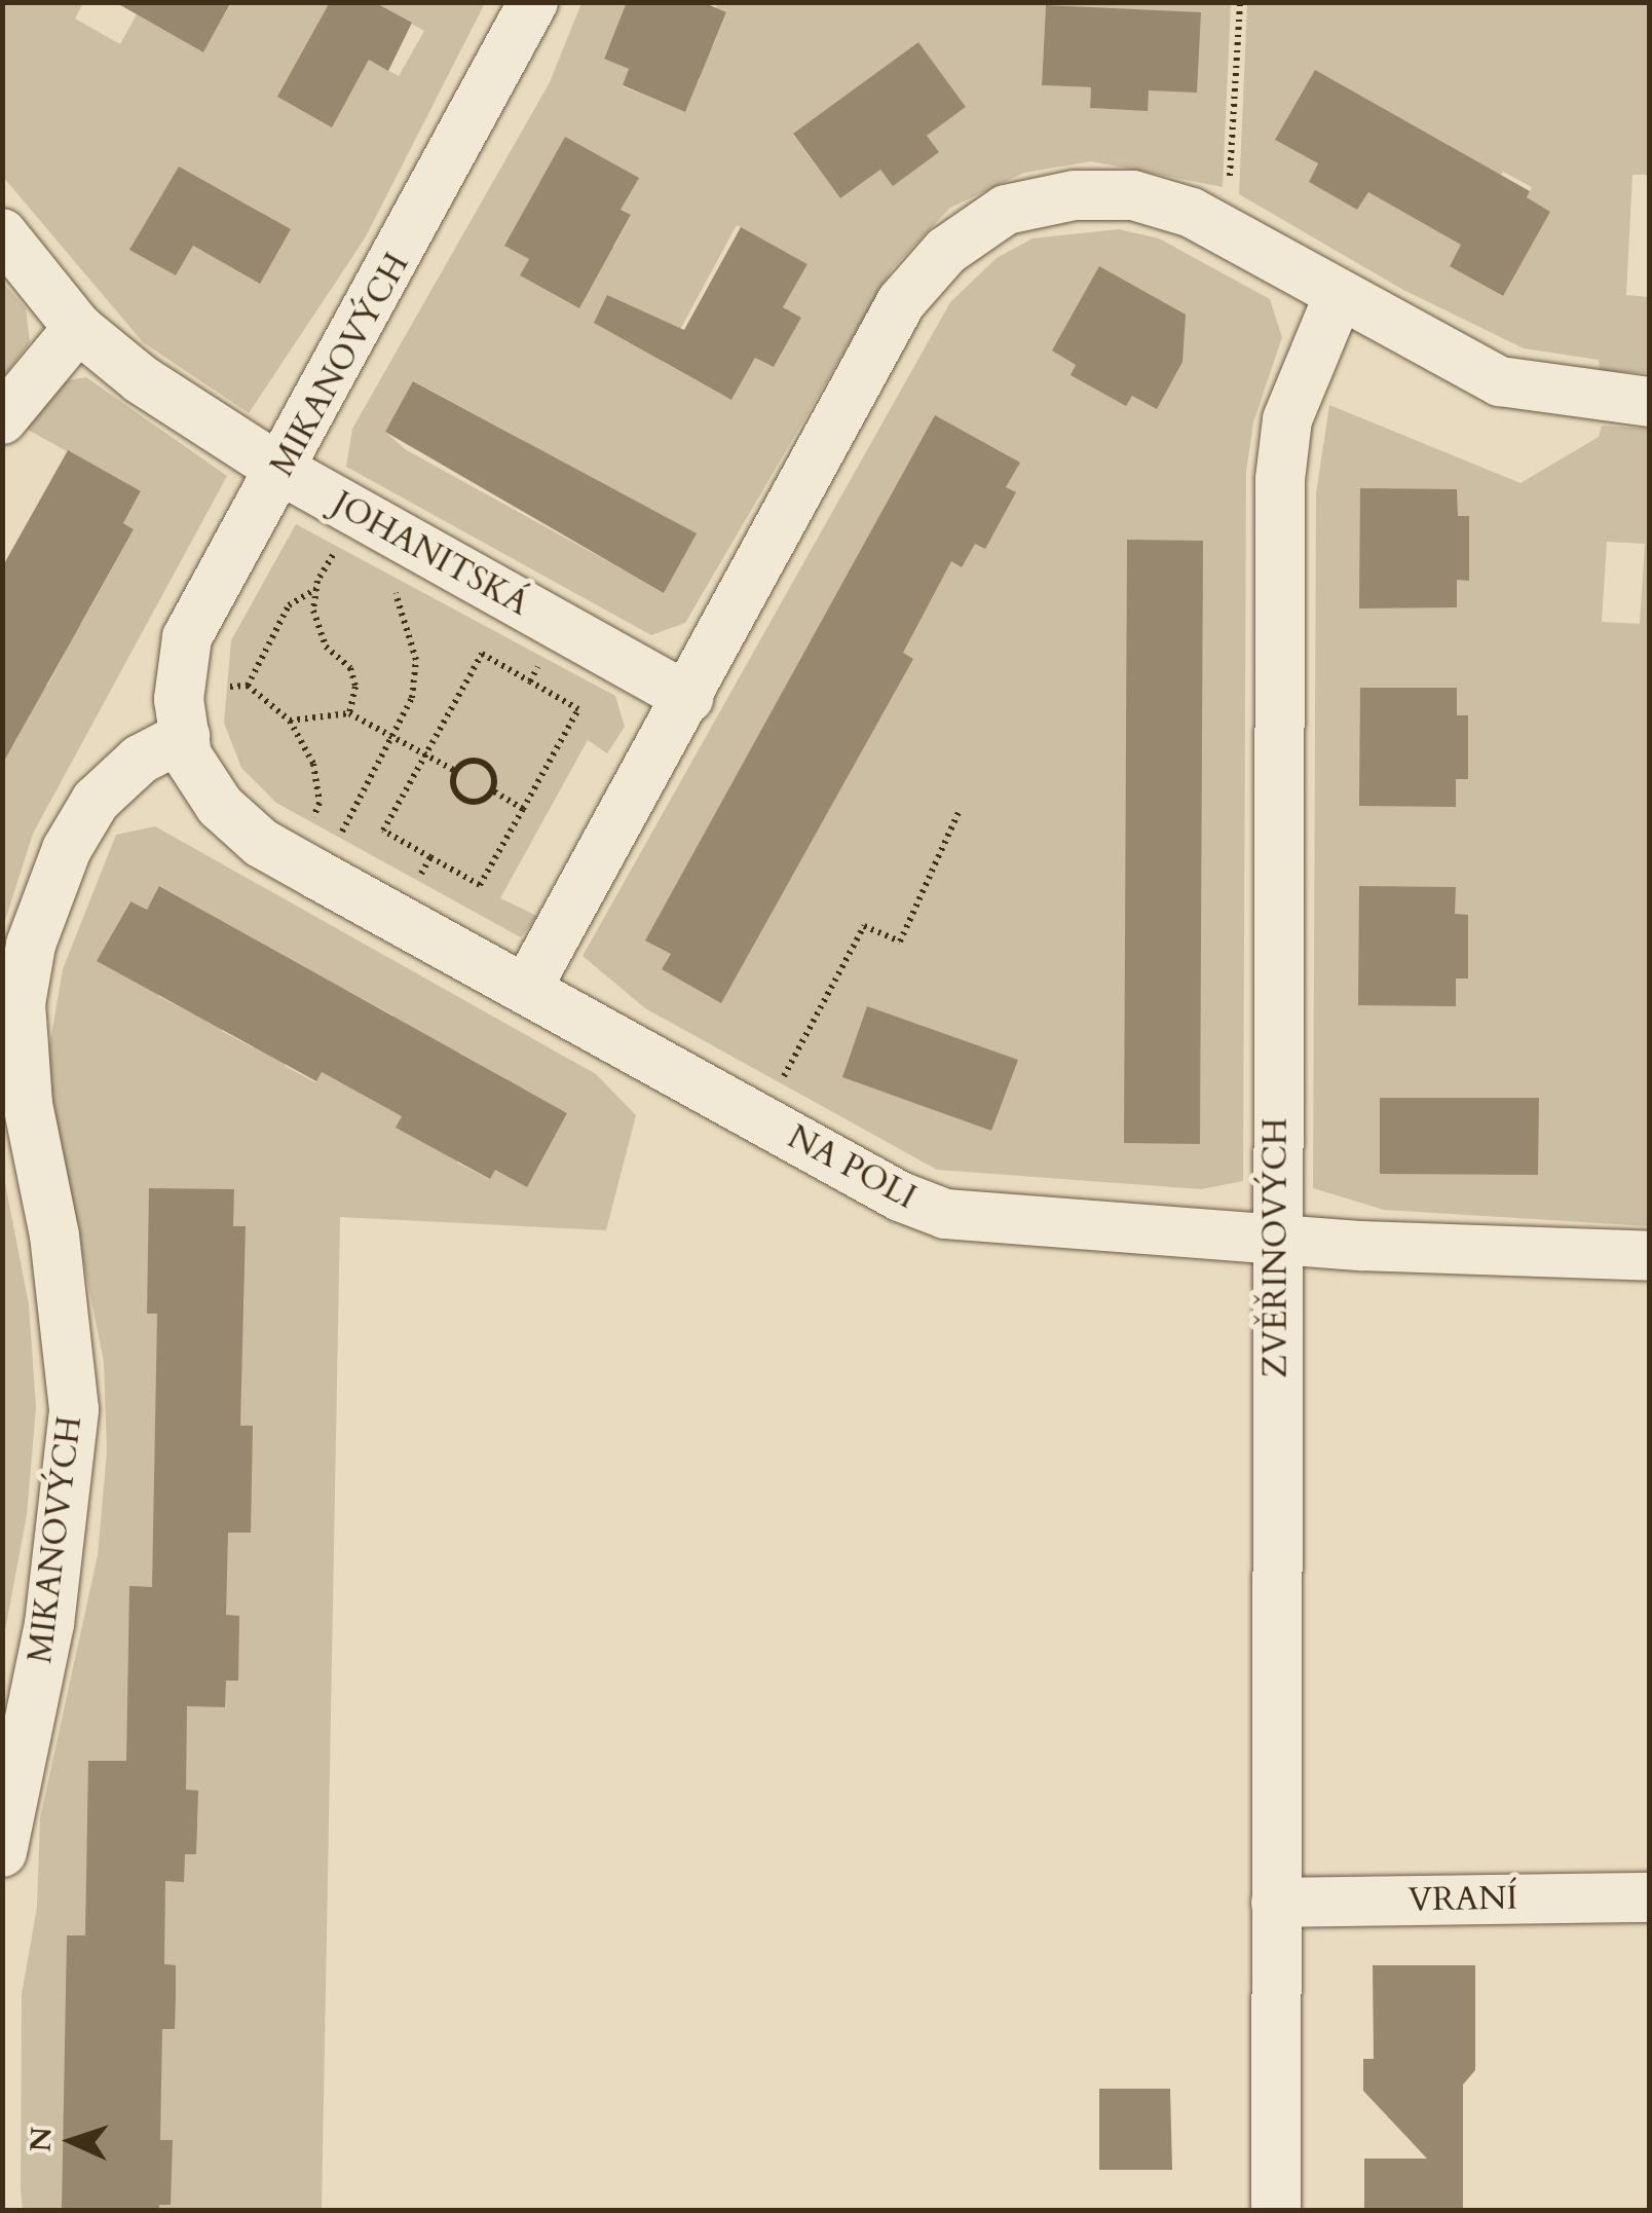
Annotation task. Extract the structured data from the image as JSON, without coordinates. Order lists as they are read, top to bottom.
{
  "streets": {
    "street": [
      "MIKANOVÝCH",
      "JOHANITSKÁ",
      "NA POLI",
      "ZVĚŘINOVÝCH",
      "VRANÍ"
    ]
  },
  "crossings": [
    ["MIKANOVÝCH", "JOHANITSKÁ"],
    ["MIKANOVÝCH", "NA POLI"],
    ["NA POLI", "ZVĚŘINOVÝCH"],
    ["ZVĚŘINOVÝCH", "VRANÍ"]
  ],
  "north": "left"
}
